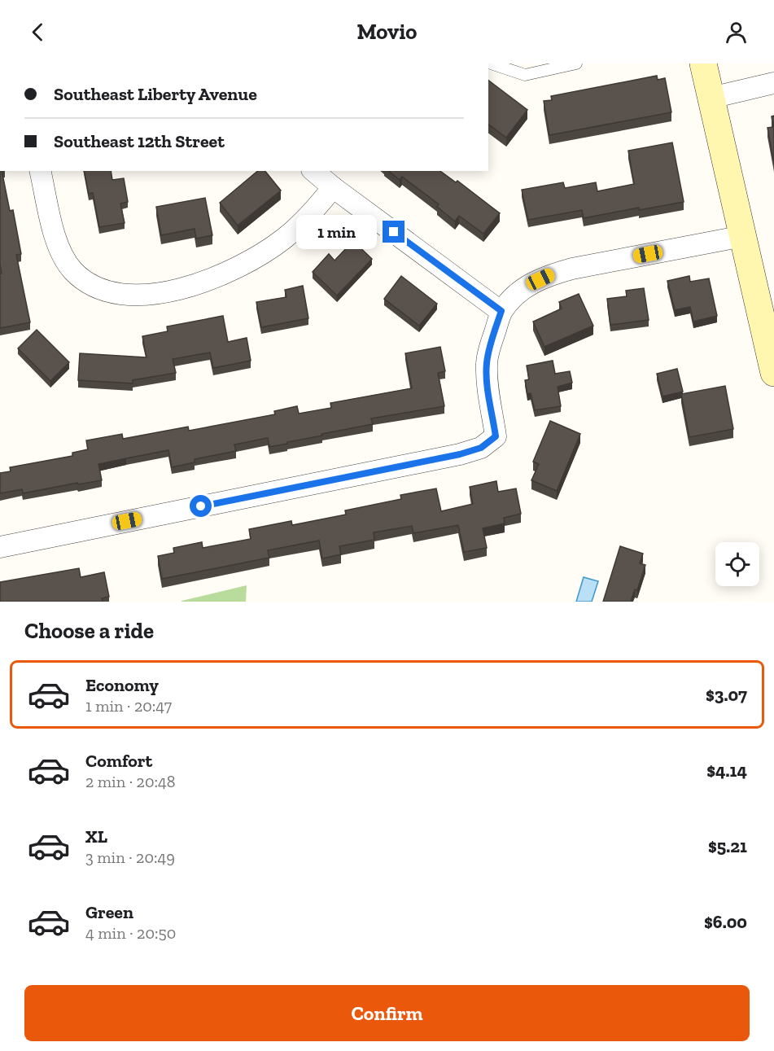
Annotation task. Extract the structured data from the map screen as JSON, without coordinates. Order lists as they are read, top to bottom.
{
  "page": {
    "header": "Movio",
    "banner": ["Southeast Liberty Avenue", "Southeast 12th Street"],
    "bubble": "1 min",
    "heading": "Choose a ride",
    "list": [
      {
        "name": "Economy",
        "note": "1 min · 20:47",
        "value": "$3.07"
      },
      {
        "name": "Comfort",
        "note": "2 min · 20:48",
        "value": "$4.14"
      },
      {
        "name": "XL",
        "note": "3 min · 20:49",
        "value": "$5.21"
      },
      {
        "name": "Green",
        "note": "4 min · 20:50",
        "value": "$6.00"
      }
    ],
    "buttons": "Confirm"
  }
}
